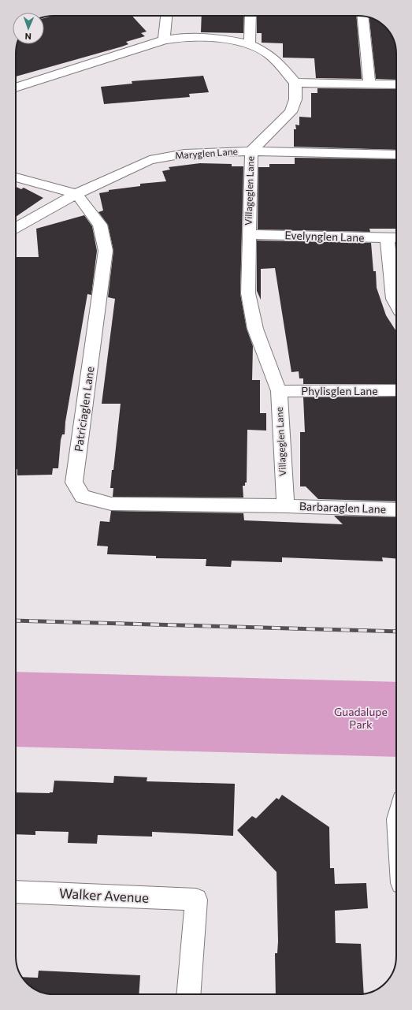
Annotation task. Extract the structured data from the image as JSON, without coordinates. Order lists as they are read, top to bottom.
{
  "streets": {
    "street": [
      "Maryglen Lane",
      "Villageglen Lane",
      "Evelynglen Lane",
      "Phylisglen Lane",
      "Patriciaglen Lane",
      "Barbaraglen Lane",
      "Walker Avenue"
    ]
  },
  "crossings": [
    ["Maryglen Lane", "Villageglen Lane"],
    ["Maryglen Lane", "Patriciaglen Lane"],
    ["Villageglen Lane", "Evelynglen Lane"],
    ["Villageglen Lane", "Phylisglen Lane"],
    ["Villageglen Lane", "Patriciaglen Lane"],
    ["Villageglen Lane", "Barbaraglen Lane"],
    ["Patriciaglen Lane", "Barbaraglen Lane"]
  ],
  "parks": ["Guadalupe Park"],
  "north": "bottom"
}
